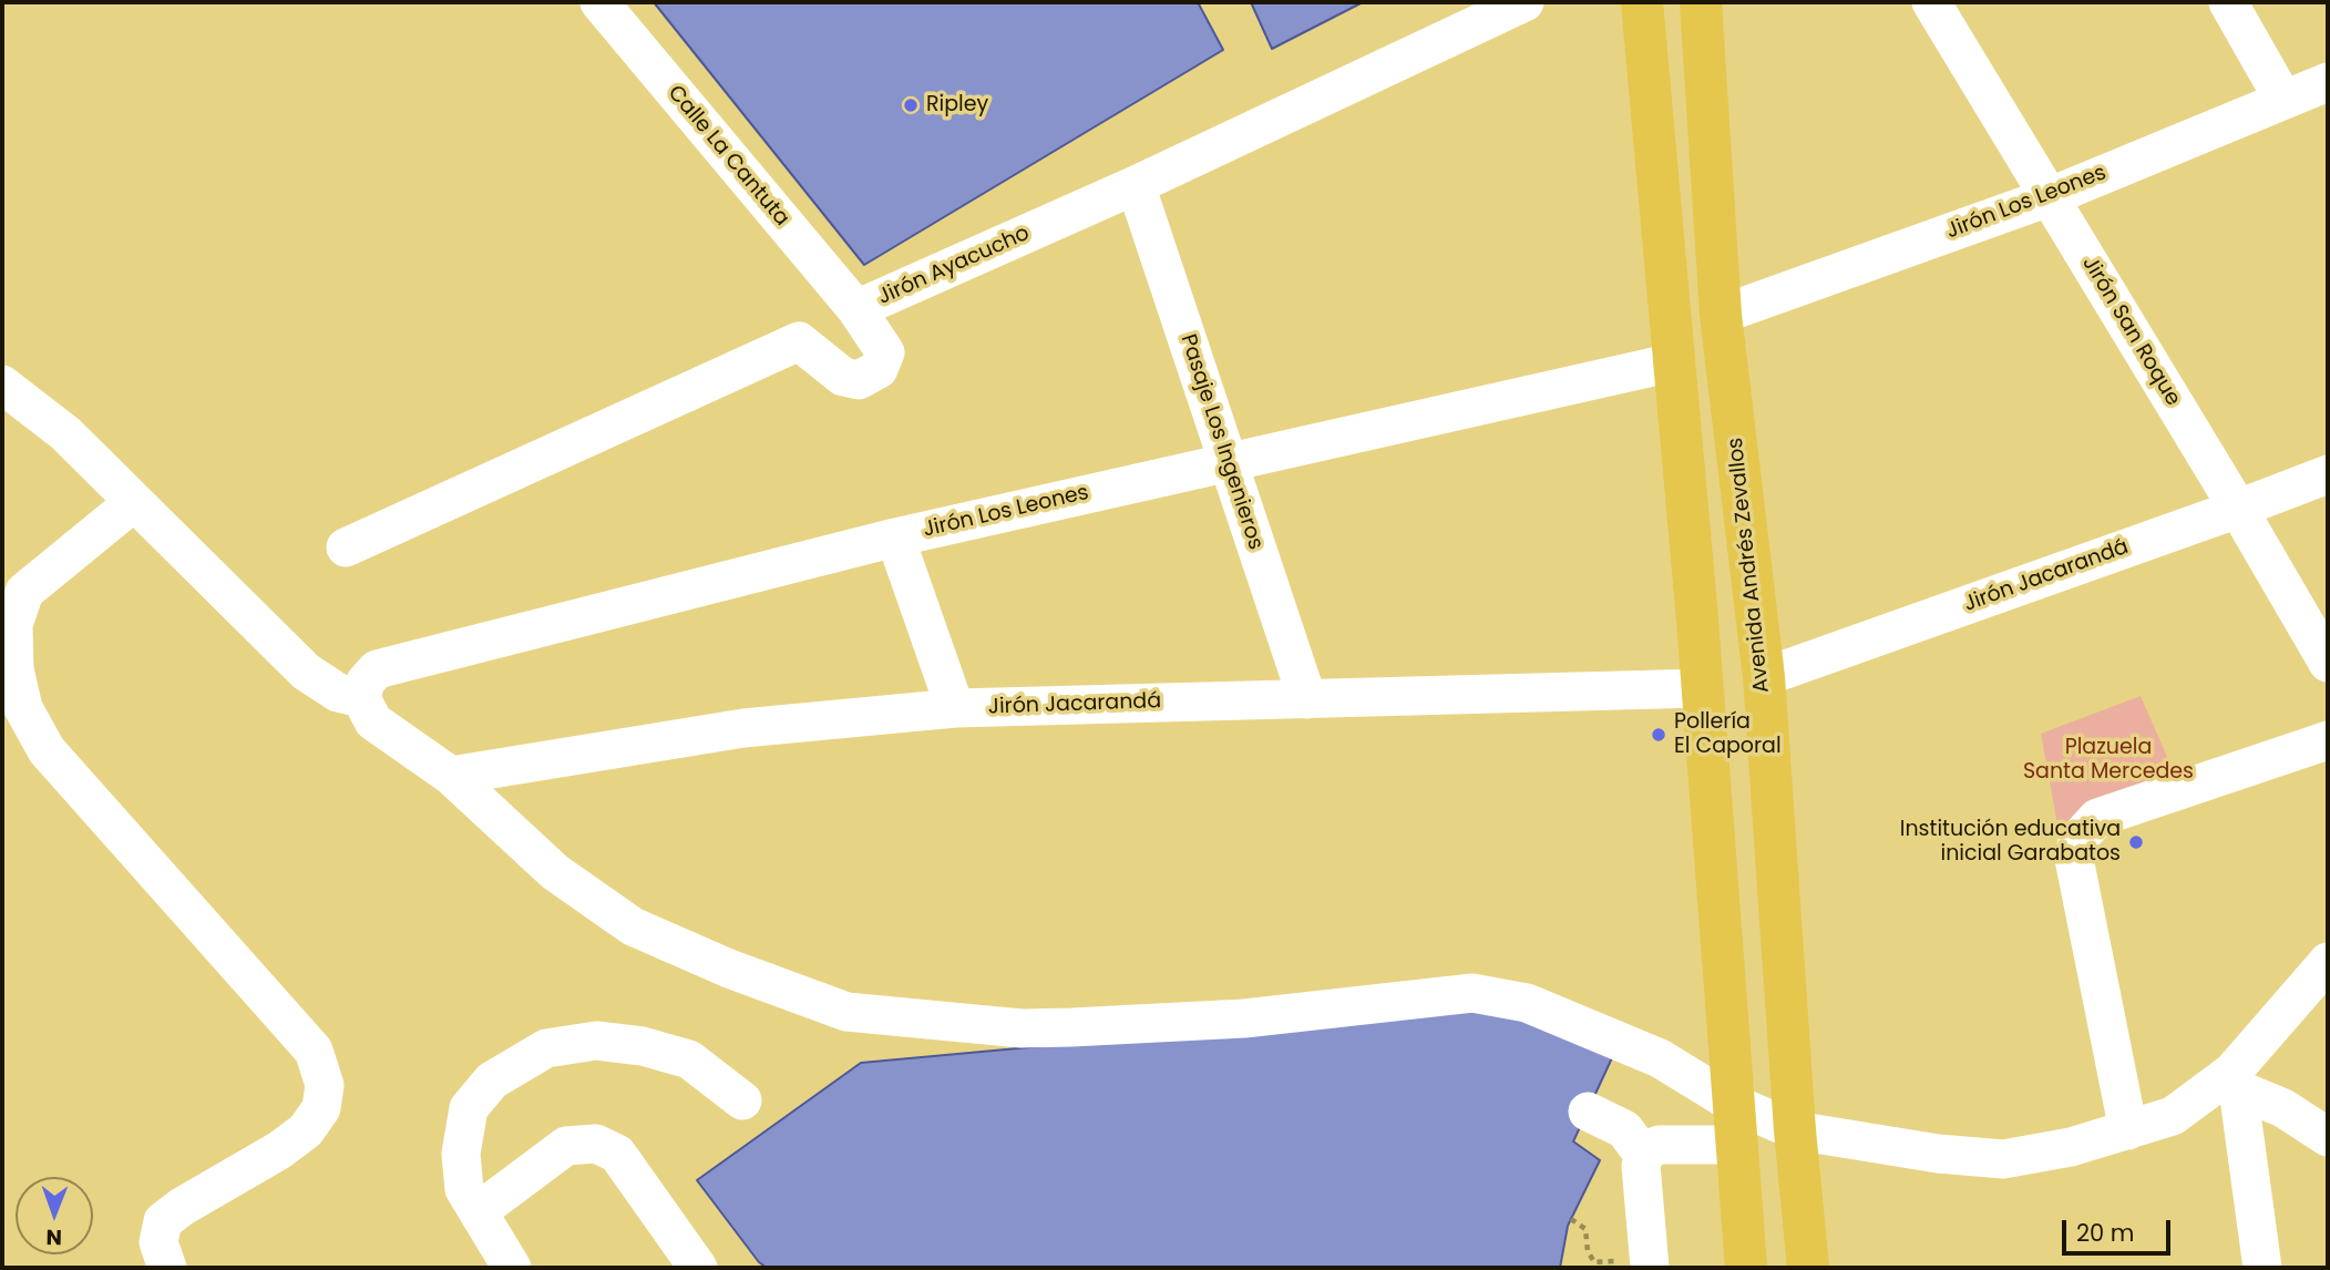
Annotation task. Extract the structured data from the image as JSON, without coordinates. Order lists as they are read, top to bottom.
{
  "streets": {
    "highway": ["Avenida Andrés Zevallos"],
    "street": [
      "Calle La Cantuta",
      "Jirón Los Leones",
      "Jirón Ayacucho",
      "Jirón San Roque",
      "Pasaje Los Ingenieros",
      "Jirón Jacarandá"
    ]
  },
  "crossings": [
    ["Calle La Cantuta", "Jirón Ayacucho"],
    ["Jirón Los Leones", "Jirón San Roque"],
    ["Jirón Los Leones", "Pasaje Los Ingenieros"],
    ["Jirón Los Leones", "Avenida Andrés Zevallos"],
    ["Jirón Ayacucho", "Pasaje Los Ingenieros"],
    ["Jirón San Roque", "Jirón Jacarandá"],
    ["Pasaje Los Ingenieros", "Jirón Jacarandá"],
    ["Avenida Andrés Zevallos", "Jirón Jacarandá"]
  ],
  "parks": ["Plazuela Santa Mercedes"],
  "places": ["Ripley", "Pollería El Caporal", "Institución educativa inicial Garabatos"],
  "scale_bar": "20 m",
  "north": "bottom"
}
